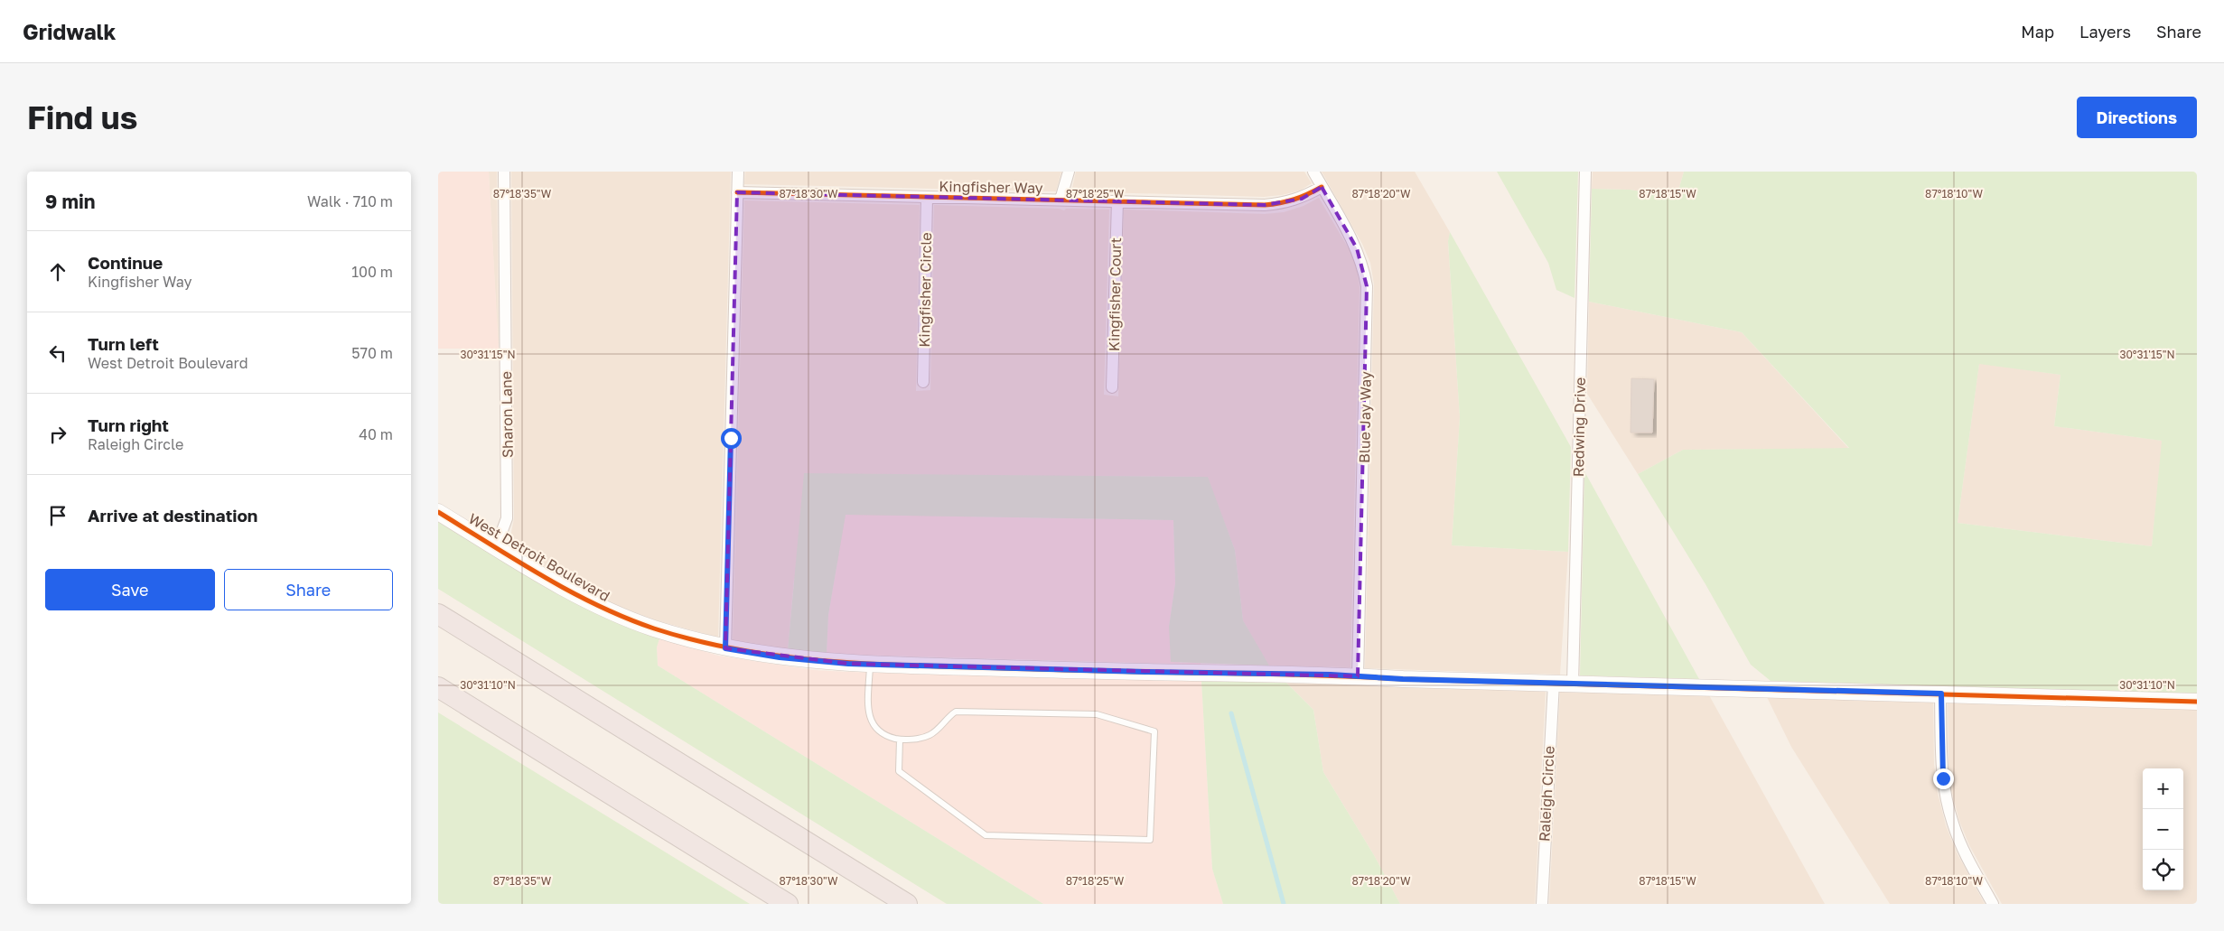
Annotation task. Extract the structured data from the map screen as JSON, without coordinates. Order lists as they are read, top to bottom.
{
  "streets": {
    "street": [
      "Kingfisher Way",
      "Kingfisher Circle",
      "Kingfisher Court",
      "Sharon Lane",
      "Blue Jay Way",
      "Redwing Drive",
      "West Detroit Boulevard",
      "Raleigh Circle"
    ]
  },
  "crossings": [
    ["Kingfisher Way", "Kingfisher Circle"],
    ["Kingfisher Way", "Kingfisher Court"],
    ["Kingfisher Way", "Blue Jay Way"],
    ["Sharon Lane", "West Detroit Boulevard"],
    ["Blue Jay Way", "West Detroit Boulevard"],
    ["Redwing Drive", "West Detroit Boulevard"],
    ["West Detroit Boulevard", "Raleigh Circle"]
  ],
  "page": {
    "header": "Gridwalk",
    "nav": ["Map", "Layers", "Share"],
    "buttons": [
      "Directions",
      ["Save", "Share"]
    ],
    "title": "Find us",
    "heading": ["9 min", "Walk · 710 m"],
    "list": [
      ["Continue", "Kingfisher Way", "100 m"],
      ["Turn left", "West Detroit Boulevard", "570 m"],
      ["Turn right", "Raleigh Circle", "40 m"],
      "Arrive at destination"
    ],
    "map_buttons": ["+", "−"]
  },
  "coordinates": [
    "87°18'35\"W",
    "87°18'30\"W",
    "87°18'25\"W",
    "87°18'20\"W",
    "87°18'15\"W",
    "87°18'10\"W",
    "30°31'15\"N",
    "30°31'10\"N"
  ]
}
